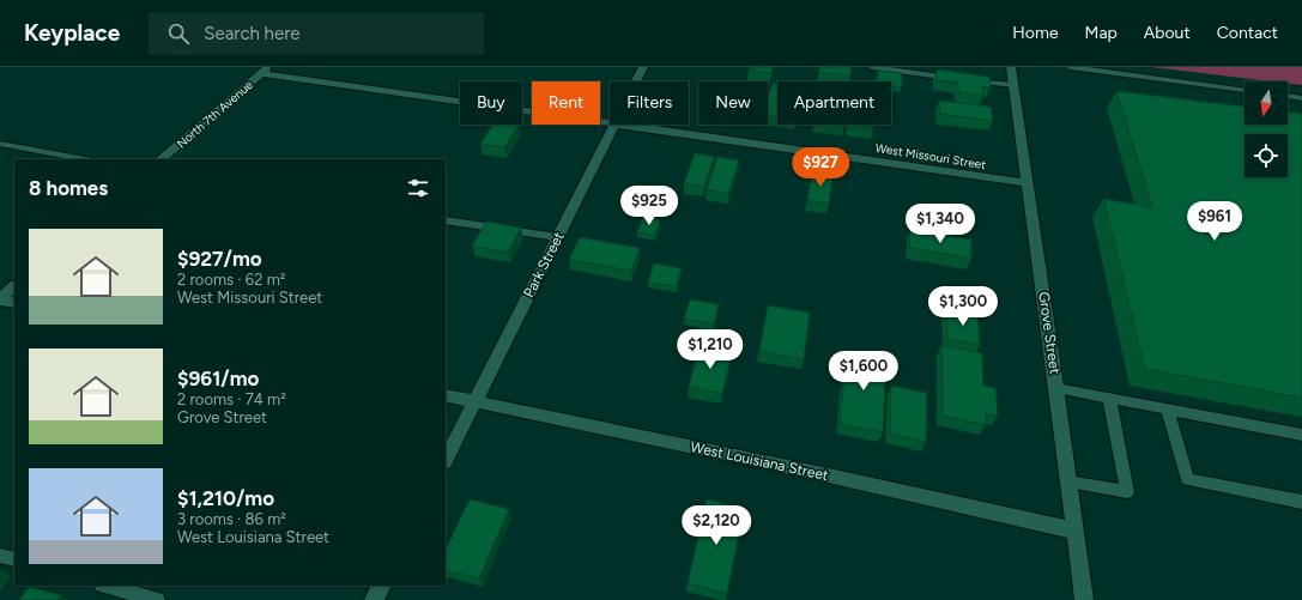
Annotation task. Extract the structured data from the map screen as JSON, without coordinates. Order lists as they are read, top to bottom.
{
  "streets": {
    "street": [
      "North 7th Avenue",
      "West Missouri Street",
      "Park Street",
      "Grove Street",
      "West Louisiana Street"
    ]
  },
  "crossings": [
    ["North 7th Avenue", "West Missouri Street"],
    ["West Missouri Street", "Park Street"],
    ["West Missouri Street", "Grove Street"],
    ["Park Street", "West Louisiana Street"],
    ["Grove Street", "West Louisiana Street"]
  ],
  "north": "bottom",
  "page": {
    "header": "Keyplace",
    "search": "Search here",
    "nav": [
      "Home",
      "Map",
      "About",
      "Contact"
    ],
    "chip": [
      "Buy",
      "Rent",
      "Filters",
      "New",
      "Apartment"
    ],
    "price": [
      "$927",
      "$925",
      "$961",
      "$1,340",
      "$1,300",
      "$1,210",
      "$1,600",
      "$2,120"
    ],
    "heading": "8 homes",
    "list": [
      {
        "name": "$927/mo",
        "note": "2 rooms · 62 m² · West Missouri Street"
      },
      {
        "name": "$961/mo",
        "note": "2 rooms · 74 m² · Grove Street"
      },
      {
        "name": "$1,210/mo",
        "note": "3 rooms · 86 m² · West Louisiana Street"
      }
    ]
  }
}
